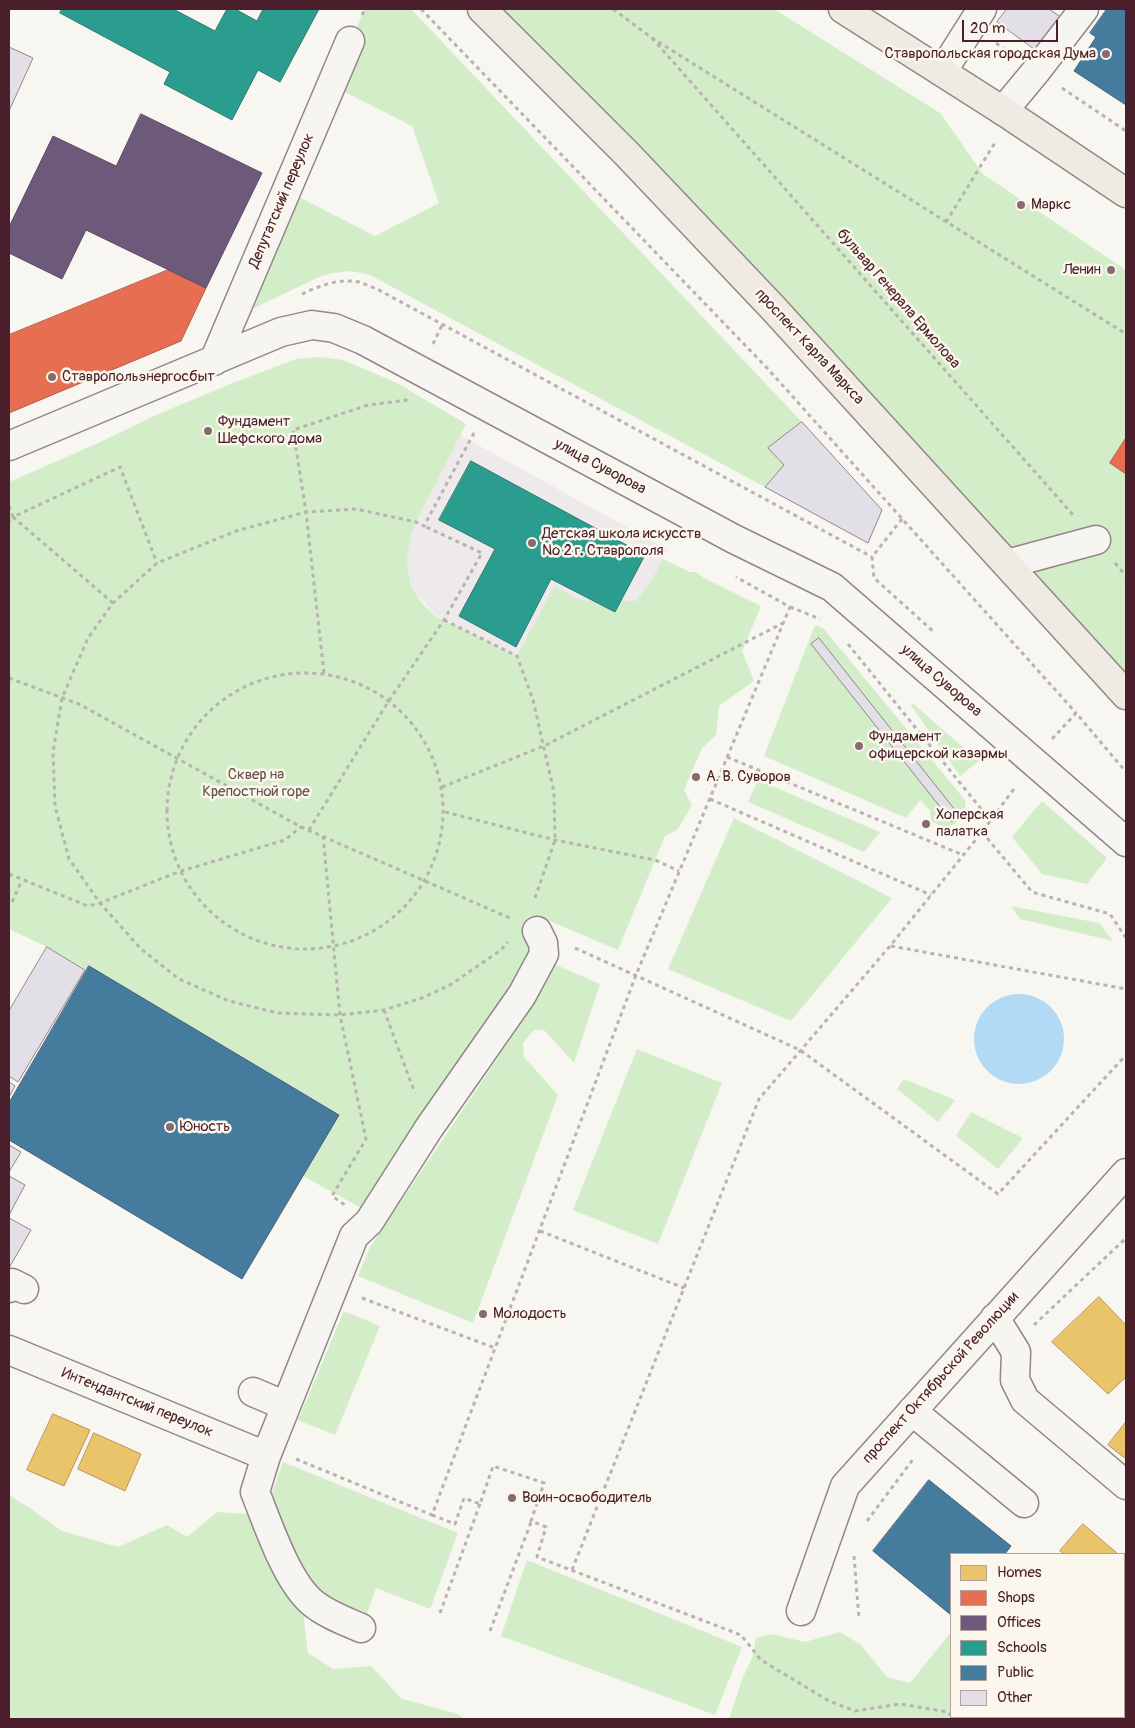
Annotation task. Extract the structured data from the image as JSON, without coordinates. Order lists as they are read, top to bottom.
{
  "streets": {
    "main road": ["проспект Карла Маркса"],
    "street": [
      "Депутатский переулок",
      "улица Суворова",
      "проспект Октябрьской Революции",
      "Интендантский переулок"
    ],
    "path": ["бульвар Генерала Ермолова"]
  },
  "crossings": [
    ["Депутатский переулок", "улица Суворова"]
  ],
  "parks": ["Сквер на Крепостной горе"],
  "places": [
    "Ставропольская городская Дума",
    "Маркс",
    "Ленин",
    "Ставропольэнергосбыт",
    "Фундамент Шефского дома",
    "Детская школа искусств № 2 г. Ставрополя",
    "Фундамент офицерской казармы",
    "А. В. Суворов",
    "Хоперская палатка",
    "Юность",
    "Молодость",
    "Воин-освободитель"
  ],
  "legend": [
    "Homes",
    "Shops",
    "Offices",
    "Schools",
    "Public",
    "Other"
  ],
  "scale_bar": "20 m"
}
